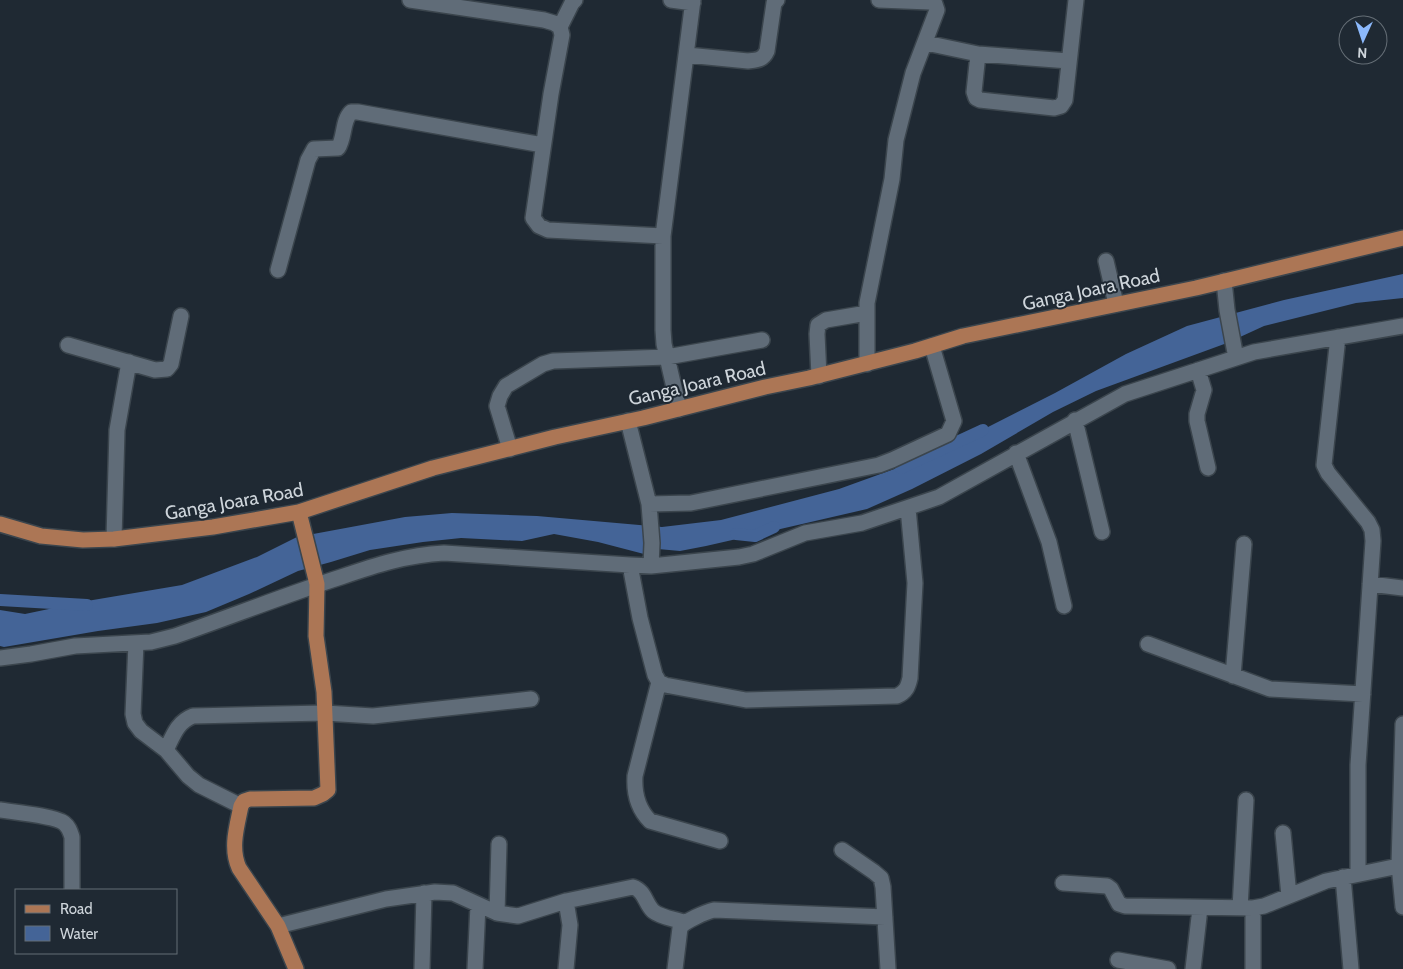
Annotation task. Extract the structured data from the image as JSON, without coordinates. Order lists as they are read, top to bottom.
{
  "streets": {
    "main road": ["Ganga Joara Road"]
  },
  "legend": ["Road", "Water"],
  "north": "bottom"
}
